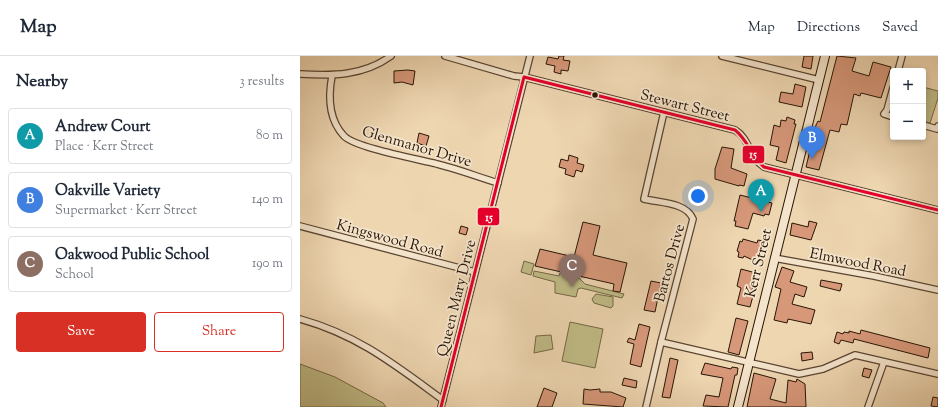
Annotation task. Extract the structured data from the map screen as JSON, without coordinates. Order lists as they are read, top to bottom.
{
  "streets": {
    "main road": ["Kerr Street"],
    "street": [
      "Stewart Street",
      "Glenmanor Drive",
      "Kingswood Road",
      "Elmwood Road",
      "Bartos Drive",
      "Queen Mary Drive"
    ]
  },
  "crossings": [
    ["Stewart Street", "Bartos Drive"],
    ["Stewart Street", "Kerr Street"],
    ["Stewart Street", "Queen Mary Drive"],
    ["Glenmanor Drive", "Queen Mary Drive"],
    ["Kingswood Road", "Queen Mary Drive"],
    ["Elmwood Road", "Kerr Street"]
  ],
  "lines": ["transit line 15"],
  "page": {
    "header": "Map",
    "nav": ["Map", "Directions", "Saved"],
    "heading": ["Nearby", "3 results"],
    "map_buttons": ["+", "−"],
    "list": [
      {
        "mark": "A",
        "name": "Andrew Court",
        "note": "Place · Kerr Street",
        "value": "80 m"
      },
      {
        "mark": "B",
        "name": "Oakville Variety",
        "note": "Supermarket · Kerr Street",
        "value": "140 m"
      },
      {
        "mark": "C",
        "name": "Oakwood Public School",
        "note": "School",
        "value": "190 m"
      }
    ],
    "pins": ["B", "A", "C"],
    "buttons": ["Save", "Share"]
  }
}
